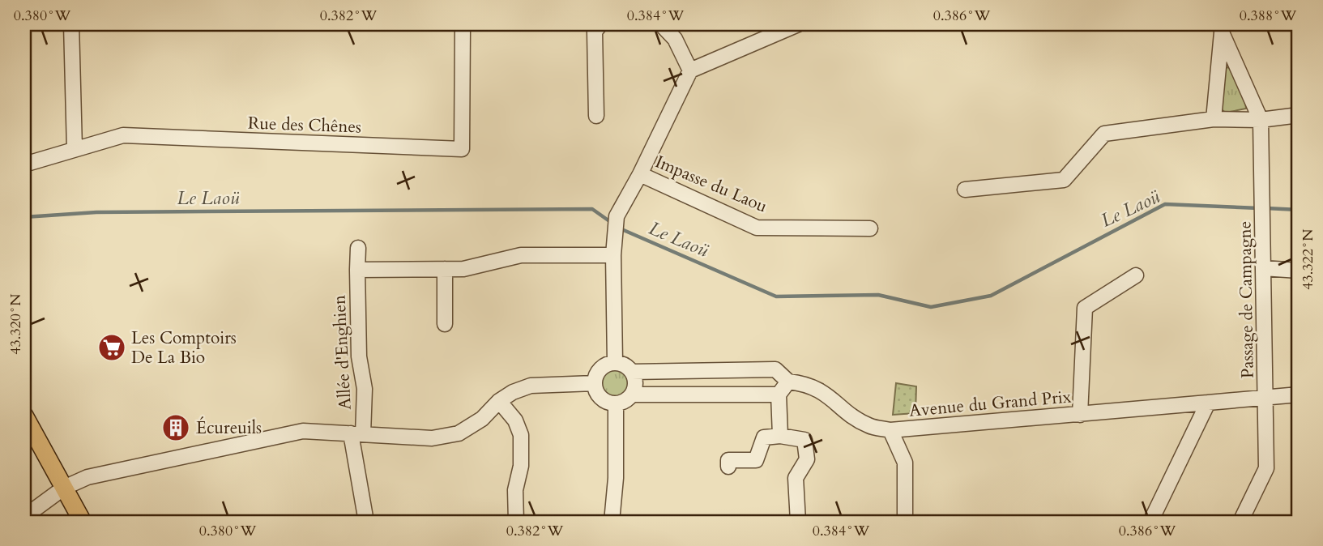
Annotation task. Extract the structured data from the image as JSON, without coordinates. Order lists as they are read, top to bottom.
{
  "streets": {
    "street": [
      "Rue des Chênes",
      "Impasse du Laou",
      "Passage de Campagne",
      "Allée d'Enghien",
      "Avenue du Grand Prix"
    ]
  },
  "crossings": [
    ["Passage de Campagne", "Avenue du Grand Prix"]
  ],
  "water": ["Le Laoü"],
  "places": {
    "supermarket": ["Les Comptoirs De La Bio"],
    "building": ["Écureuils"]
  },
  "coordinates": [
    "0.380°W",
    "0.382°W",
    "0.384°W",
    "0.386°W",
    "0.388°W",
    "43.322°N",
    "43.320°N"
  ]
}
